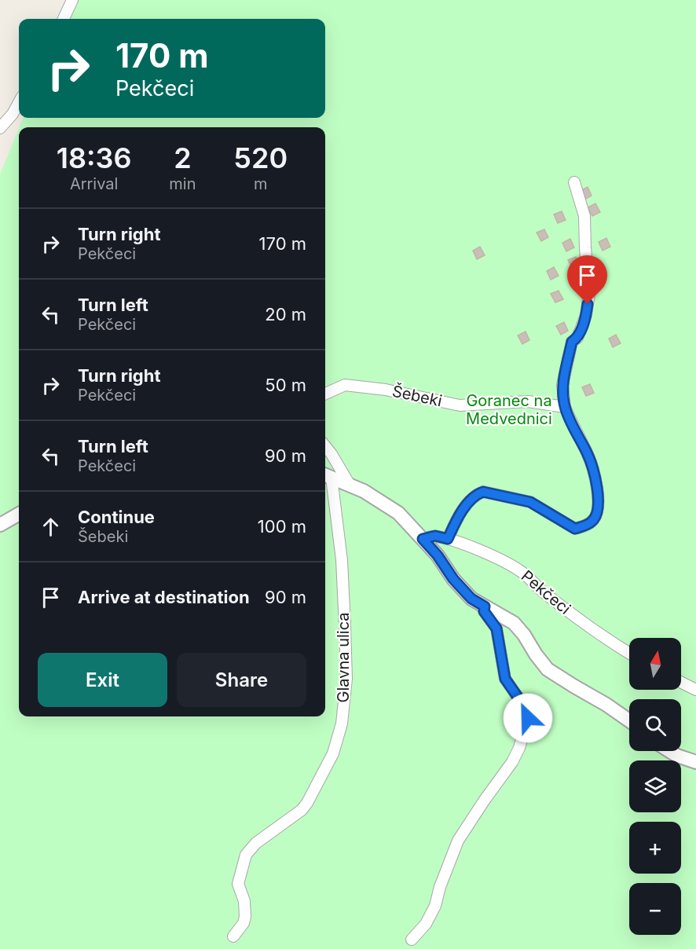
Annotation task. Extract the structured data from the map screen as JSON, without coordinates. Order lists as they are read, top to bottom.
{
  "streets": {
    "street": ["Šebeki", "Pekčeci", "Glavna ulica"]
  },
  "parks": ["Goranec na Medvednici"],
  "north": "top",
  "page": {
    "turn": ["170 m", "Pekčeci"],
    "eta": [
      "18:36",
      "Arrival",
      "2",
      "min",
      "520",
      "m"
    ],
    "list": [
      {
        "name": "Turn right",
        "note": "Pekčeci",
        "value": "170 m"
      },
      {
        "name": "Turn left",
        "note": "Pekčeci",
        "value": "20 m"
      },
      {
        "name": "Turn right",
        "note": "Pekčeci",
        "value": "50 m"
      },
      {
        "name": "Turn left",
        "note": "Pekčeci",
        "value": "90 m"
      },
      {
        "name": "Continue",
        "note": "Šebeki",
        "value": "100 m"
      },
      {
        "name": "Arrive at destination",
        "value": "90 m"
      }
    ],
    "map_buttons": ["+", "−"],
    "buttons": ["Exit", "Share"]
  }
}
